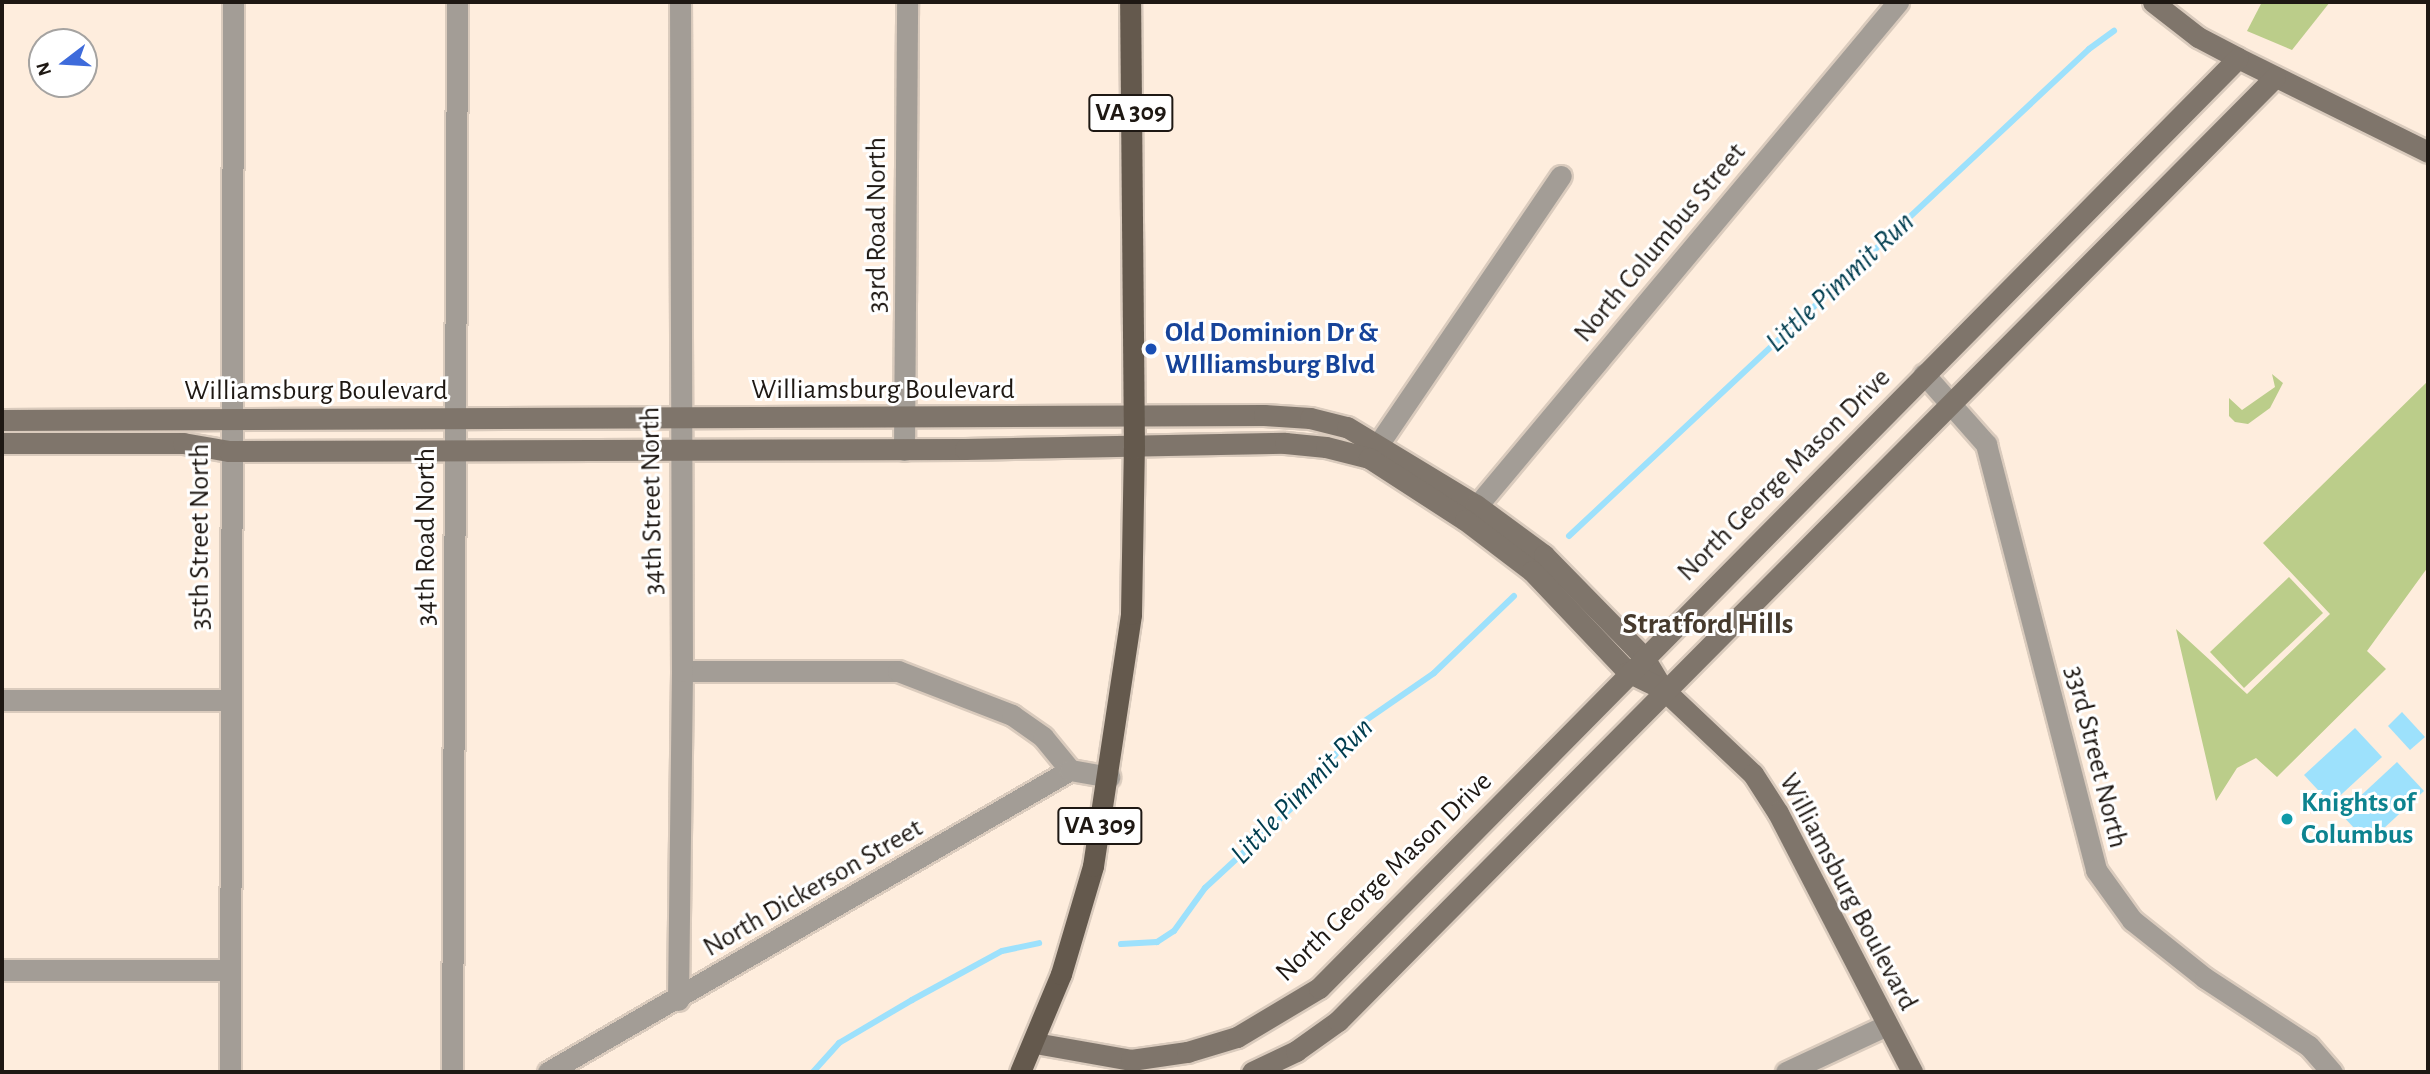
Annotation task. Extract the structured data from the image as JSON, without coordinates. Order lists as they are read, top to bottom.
{
  "streets": {
    "main road": ["VA 309", "Williamsburg Boulevard", "North George Mason Drive"],
    "street": [
      "33rd Road North",
      "North Columbus Street",
      "34th Street North",
      "35th Street North",
      "34th Road North",
      "33rd Street North",
      "North Dickerson Street"
    ]
  },
  "crossings": [
    ["VA 309", "Williamsburg Boulevard"],
    ["VA 309", "North George Mason Drive"],
    ["33rd Road North", "Williamsburg Boulevard"],
    ["North Columbus Street", "Williamsburg Boulevard"],
    ["Williamsburg Boulevard", "North George Mason Drive"],
    ["Williamsburg Boulevard", "34th Street North"],
    ["Williamsburg Boulevard", "35th Street North"],
    ["Williamsburg Boulevard", "34th Road North"],
    ["North George Mason Drive", "33rd Street North"],
    ["34th Street North", "North Dickerson Street"]
  ],
  "districts": ["Stratford Hills"],
  "water": ["Little Pimmit Run"],
  "places": ["Old Dominion Dr & WIlliamsburg Blvd", "Knights of Columbus"],
  "north": "left"
}
